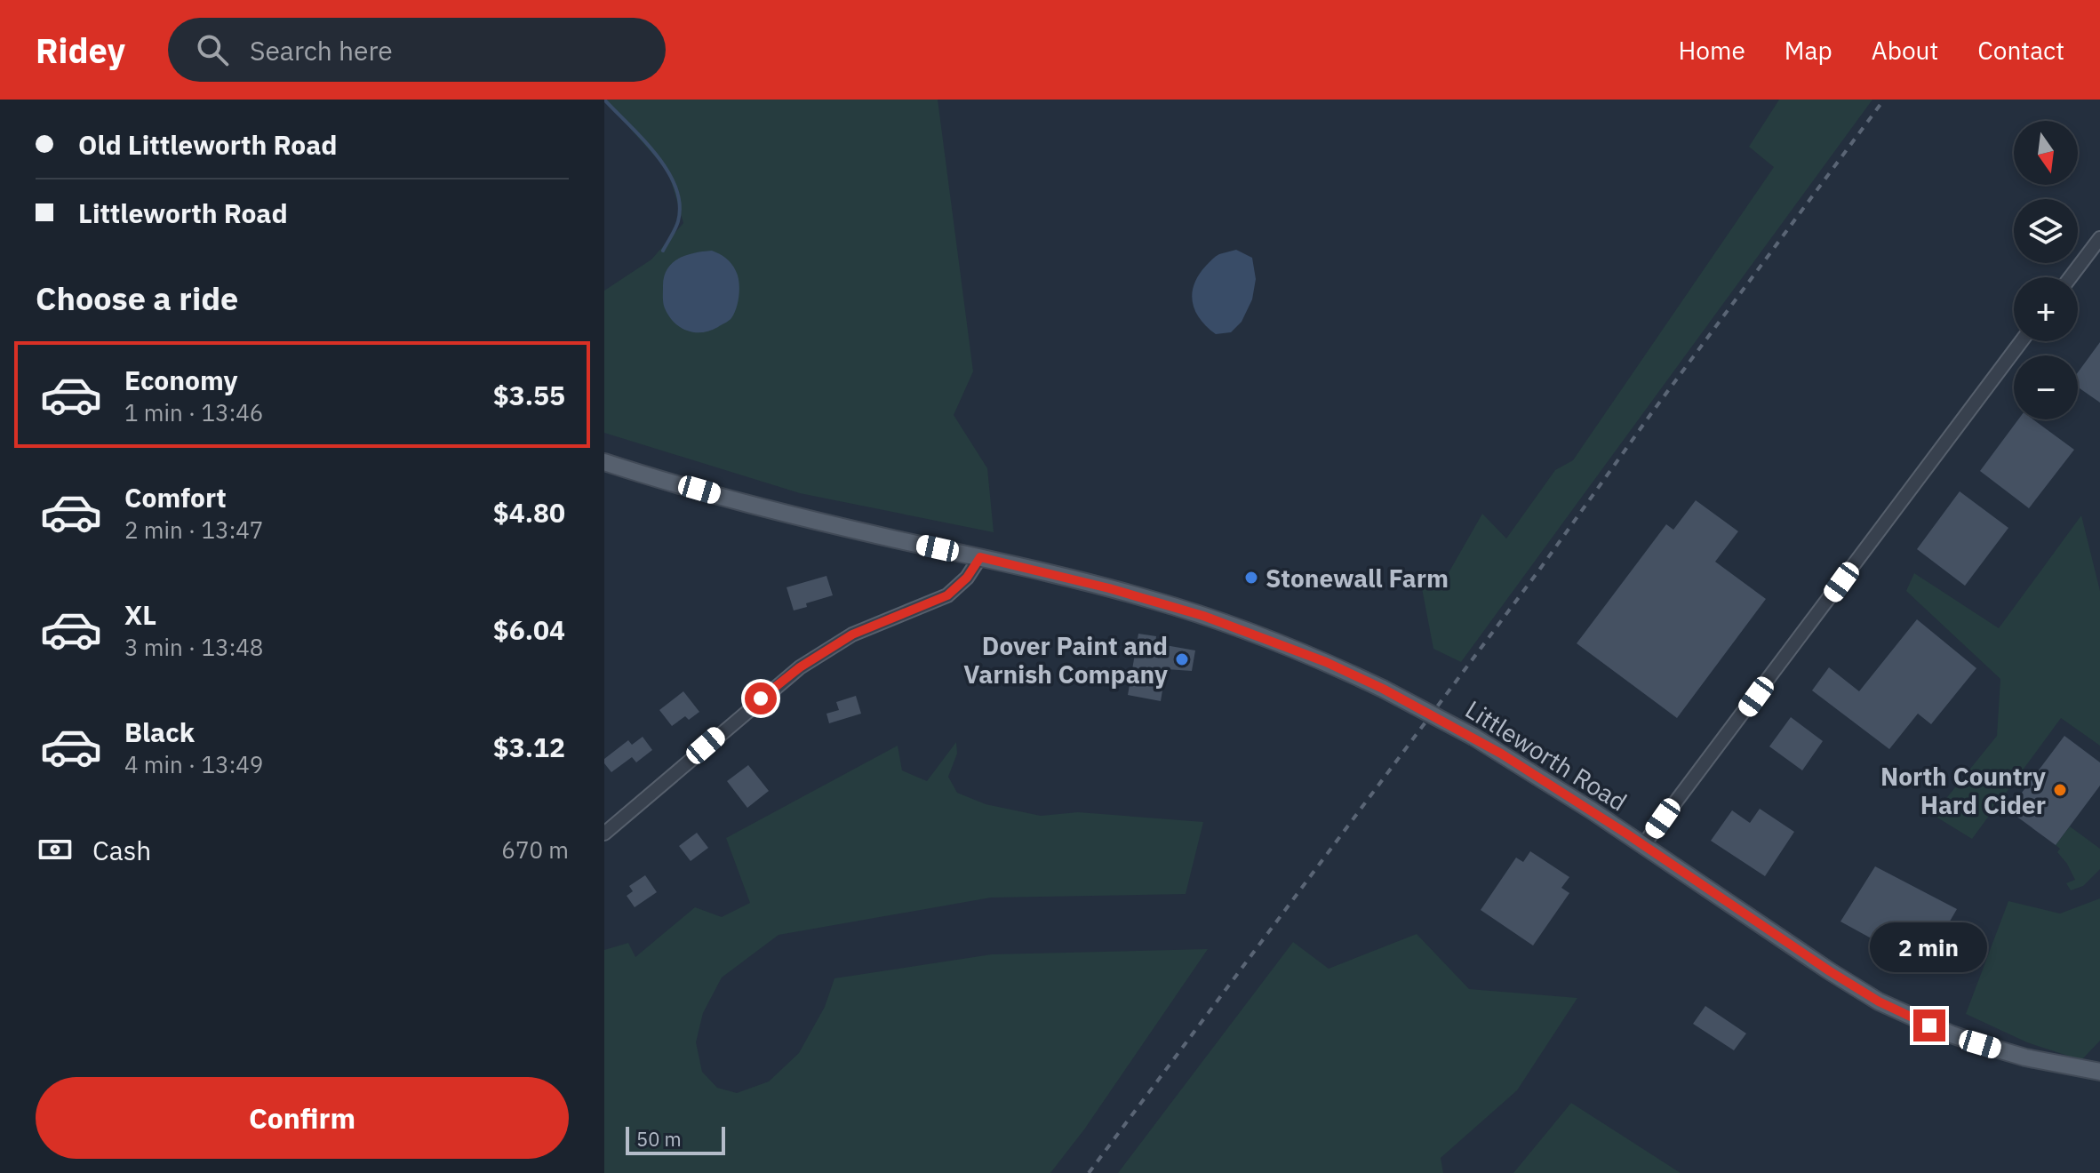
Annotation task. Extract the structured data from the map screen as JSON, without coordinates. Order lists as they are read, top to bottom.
{
  "streets": {
    "main road": ["Littleworth Road"]
  },
  "places": ["Stonewall Farm", "Dover Paint and Varnish Company", "North Country Hard Cider"],
  "scale_bar": "50 m",
  "north": "bottom",
  "page": {
    "header": "Ridey",
    "search": "Search here",
    "nav": [
      "Home",
      "Map",
      "About",
      "Contact"
    ],
    "banner": ["Old Littleworth Road", "Littleworth Road"],
    "map_buttons": ["+", "−"],
    "heading": "Choose a ride",
    "list": [
      {
        "name": "Economy",
        "note": "1 min · 13:46",
        "value": "$3.55"
      },
      {
        "name": "Comfort",
        "note": "2 min · 13:47",
        "value": "$4.80"
      },
      {
        "name": "XL",
        "note": "3 min · 13:48",
        "value": "$6.04"
      },
      {
        "name": "Black",
        "note": "4 min · 13:49",
        "value": "$3.12"
      }
    ],
    "pay": ["Cash", "670 m"],
    "bubble": "2 min",
    "buttons": "Confirm",
    "scale": "50 m"
  }
}
